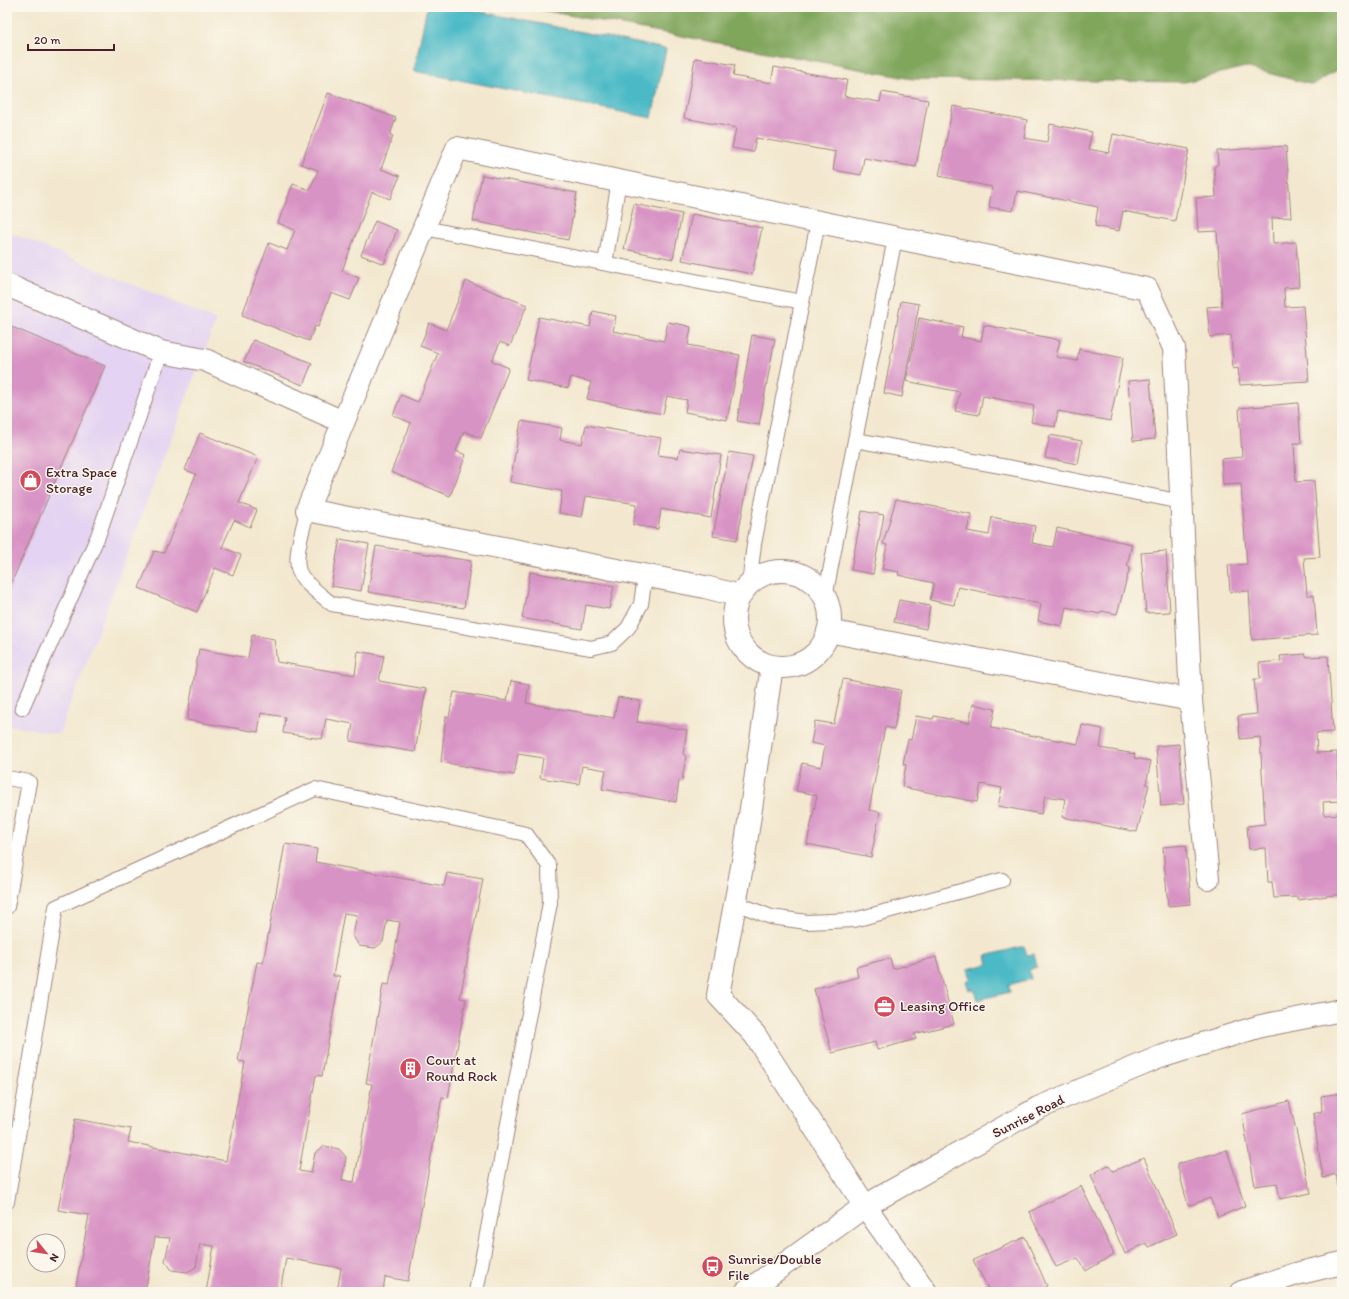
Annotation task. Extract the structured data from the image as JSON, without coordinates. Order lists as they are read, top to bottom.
{
  "streets": {
    "street": ["Sunrise Road"]
  },
  "places": {
    "shop": ["Extra Space Storage"],
    "office": ["Leasing Office"],
    "building": ["Court at Round Rock"],
    "bus stop": ["Sunrise/Double File"]
  },
  "scale_bar": "20 m",
  "north": "bottom right"
}
